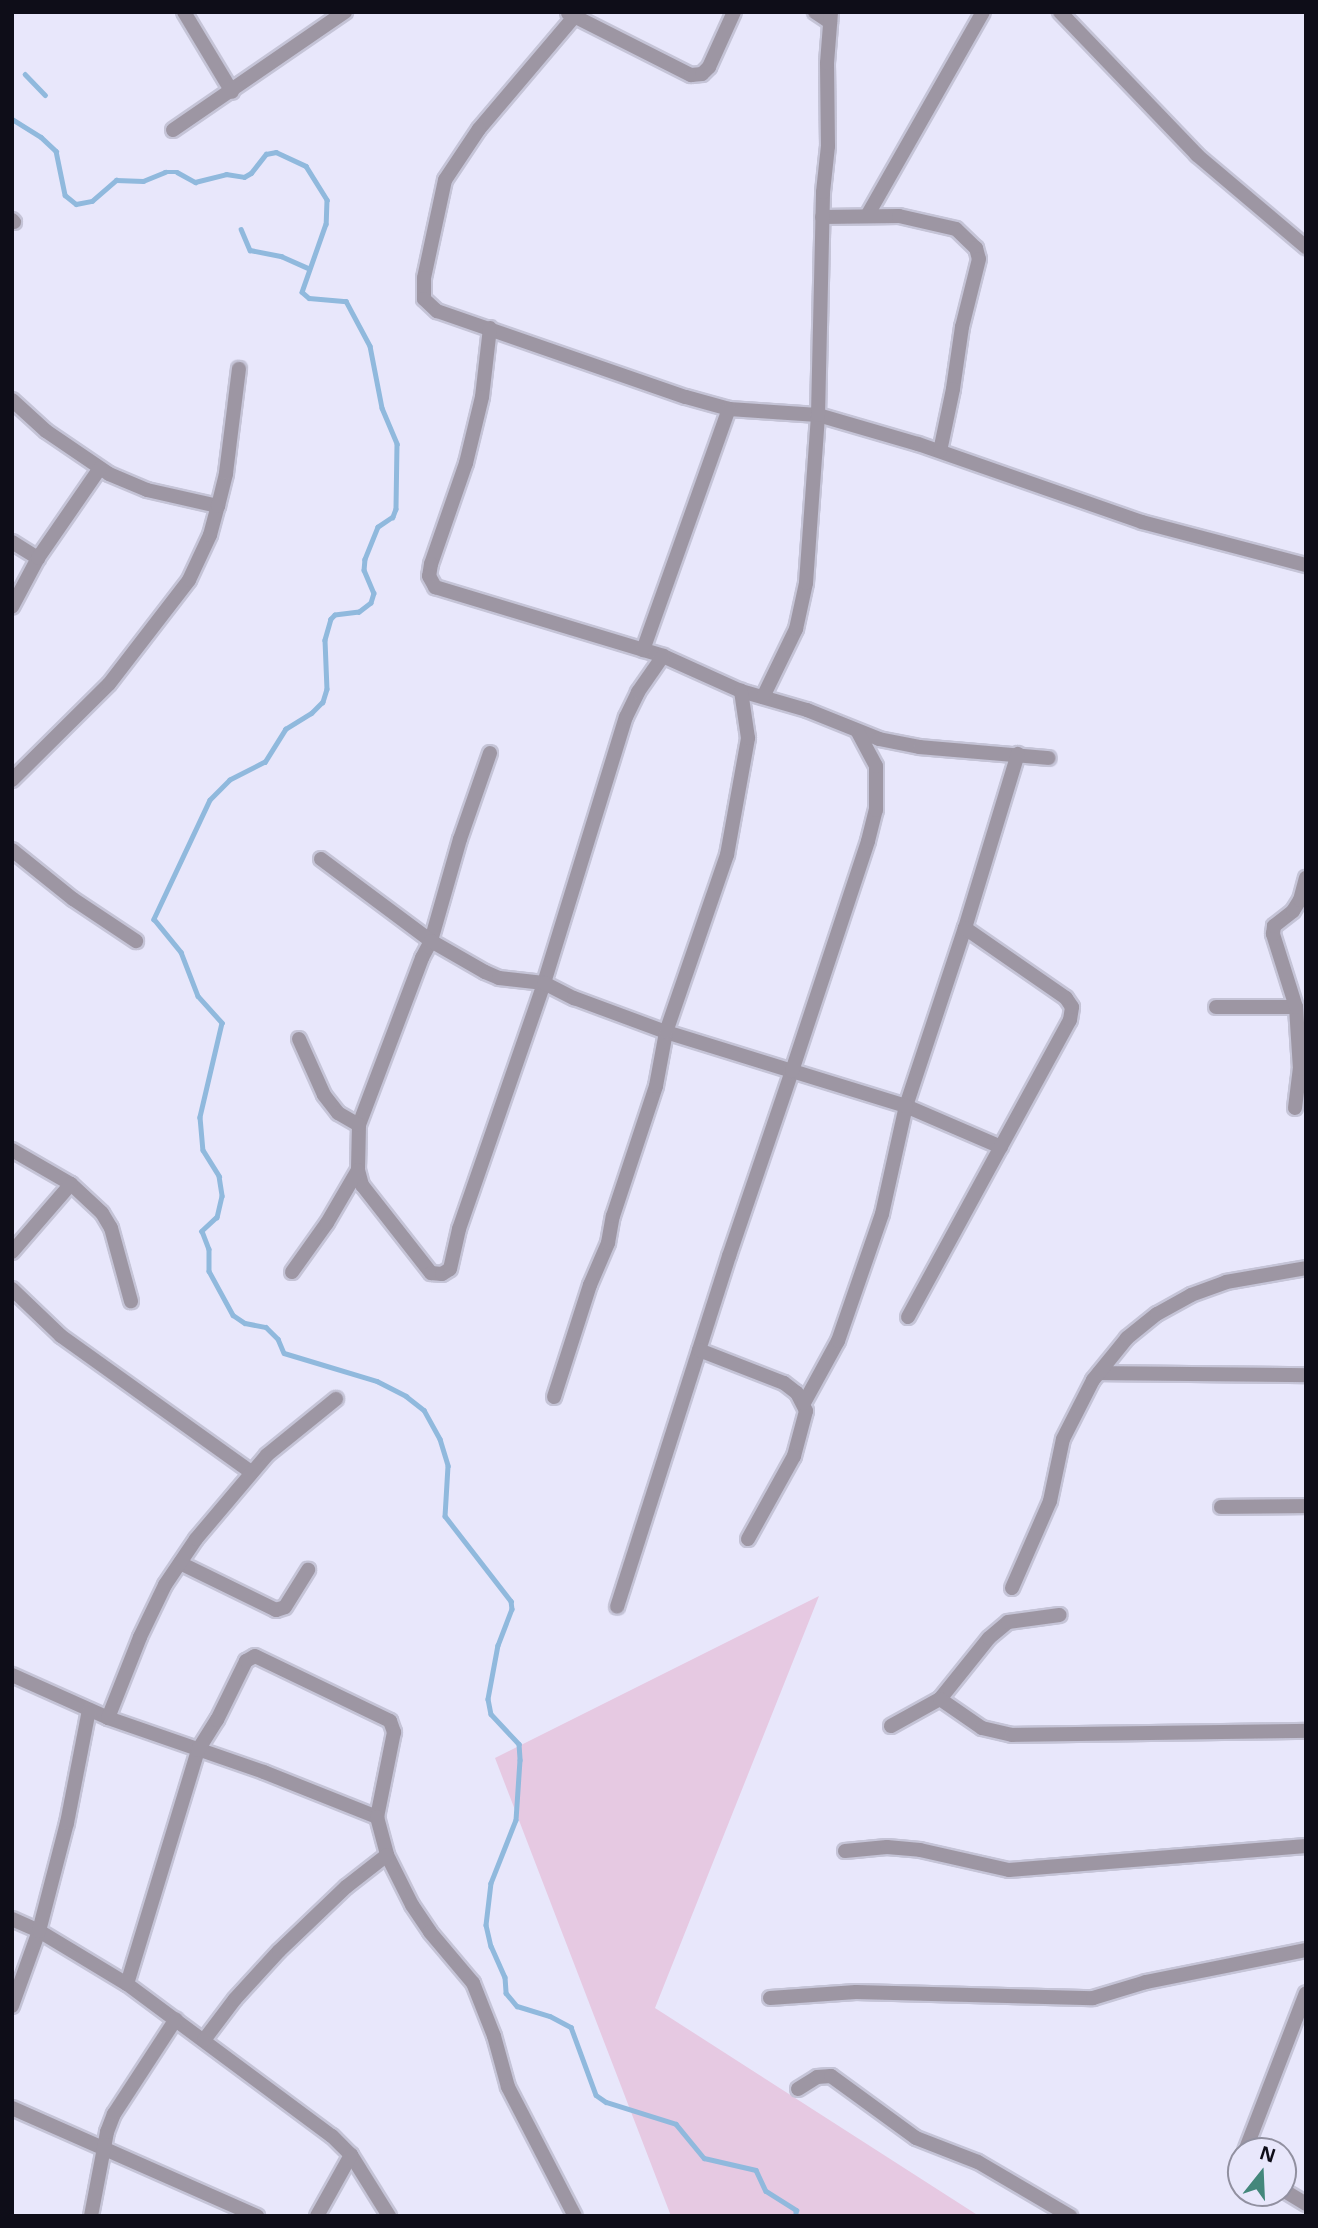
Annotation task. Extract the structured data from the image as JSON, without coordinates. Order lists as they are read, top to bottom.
{
  "north": "top"
}
